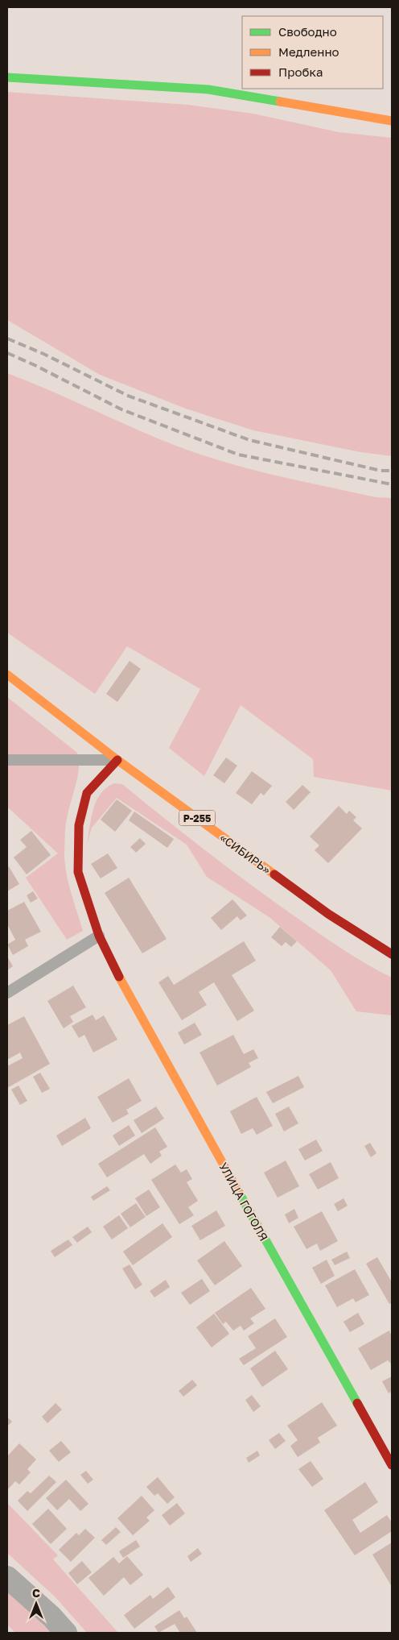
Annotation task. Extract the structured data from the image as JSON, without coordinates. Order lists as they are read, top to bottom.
{
  "streets": {
    "main road": ["Р-255", "«СИБИРЬ»", "УЛИЦА ГОГОЛЯ"]
  },
  "crossings": [
    ["«СИБИРЬ»", "УЛИЦА ГОГОЛЯ"]
  ],
  "legend": ["Свободно", "Медленно", "Пробка"],
  "north": "top"
}
